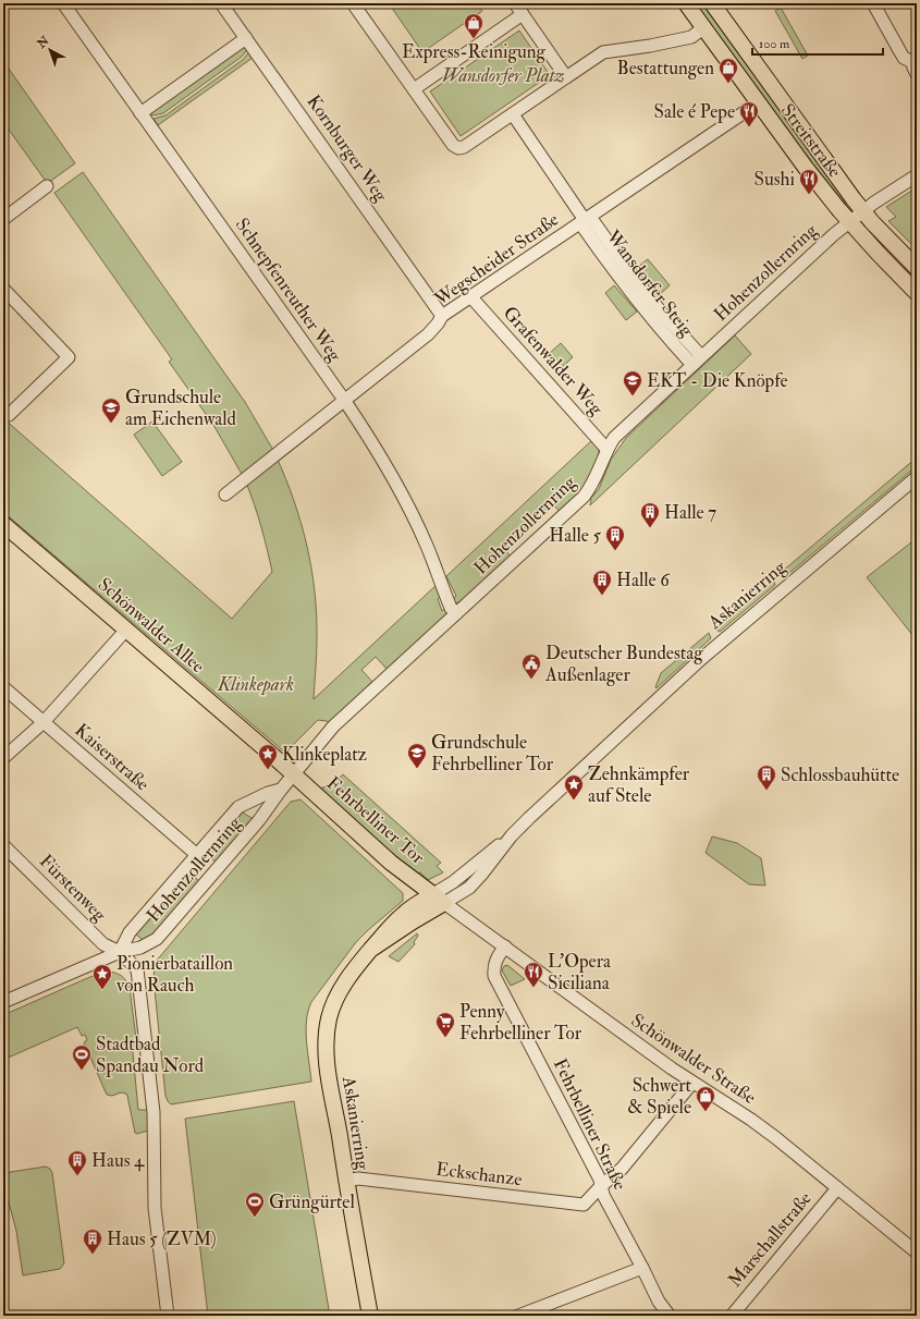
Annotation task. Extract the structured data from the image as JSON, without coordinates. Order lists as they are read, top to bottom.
{
  "streets": {
    "main road": [
      "Streitstraße",
      "Askanierring",
      "Schönwalder Allee",
      "Fehrbelliner Tor"
    ],
    "street": [
      "Kornburger Weg",
      "Wegscheider Straße",
      "Hohenzollernring",
      "Wansdorfer Steig",
      "Schnepfenreuther Weg",
      "Grafenwalder Weg",
      "Kaiserstraße",
      "Fürstenweg",
      "Schönwalder Straße",
      "Fehrbelliner Straße",
      "Eckschanze",
      "Marschallstraße"
    ]
  },
  "crossings": [
    ["Streitstraße", "Wegscheider Straße"],
    ["Streitstraße", "Hohenzollernring"],
    ["Kornburger Weg", "Wegscheider Straße"],
    ["Wegscheider Straße", "Wansdorfer Steig"],
    ["Wegscheider Straße", "Schnepfenreuther Weg"],
    ["Wegscheider Straße", "Grafenwalder Weg"],
    ["Hohenzollernring", "Wansdorfer Steig"],
    ["Hohenzollernring", "Schnepfenreuther Weg"],
    ["Hohenzollernring", "Grafenwalder Weg"],
    ["Hohenzollernring", "Schönwalder Allee"],
    ["Hohenzollernring", "Kaiserstraße"],
    ["Hohenzollernring", "Fehrbelliner Tor"],
    ["Hohenzollernring", "Fürstenweg"],
    ["Askanierring", "Fehrbelliner Tor"],
    ["Askanierring", "Schönwalder Straße"],
    ["Askanierring", "Eckschanze"],
    ["Schönwalder Allee", "Fehrbelliner Tor"],
    ["Fehrbelliner Tor", "Schönwalder Straße"],
    ["Schönwalder Straße", "Fehrbelliner Straße"],
    ["Schönwalder Straße", "Marschallstraße"],
    ["Fehrbelliner Straße", "Eckschanze"]
  ],
  "parks": ["Wansdorfer Platz", "Klinkepark"],
  "places": {
    "shop": ["Express-Reinigung", "Bestattungen", "Schwert & Spiele"],
    "restaurant": ["Sale é Pepe", "Sushi", "L'Opera Siciliana"],
    "school or university": ["EKT - Die Knöpfe", "Grundschule am Eichenwald", "Grundschule Fehrbelliner Tor"],
    "building": [
      "Halle 7",
      "Halle 5",
      "Halle 6",
      "Schlossbauhütte",
      "Haus 4",
      "Haus 5 (ZVM)"
    ],
    "public building": ["Deutscher Bundestag Außenlager"],
    "place": ["Klinkeplatz", "Zehnkämpfer auf Stele", "Pionierbataillon von Rauch"],
    "supermarket": ["Penny Fehrbelliner Tor"],
    "sports": ["Stadtbad Spandau Nord", "Grüngürtel"]
  },
  "scale_bar": "100 m",
  "north": "top left"
}
